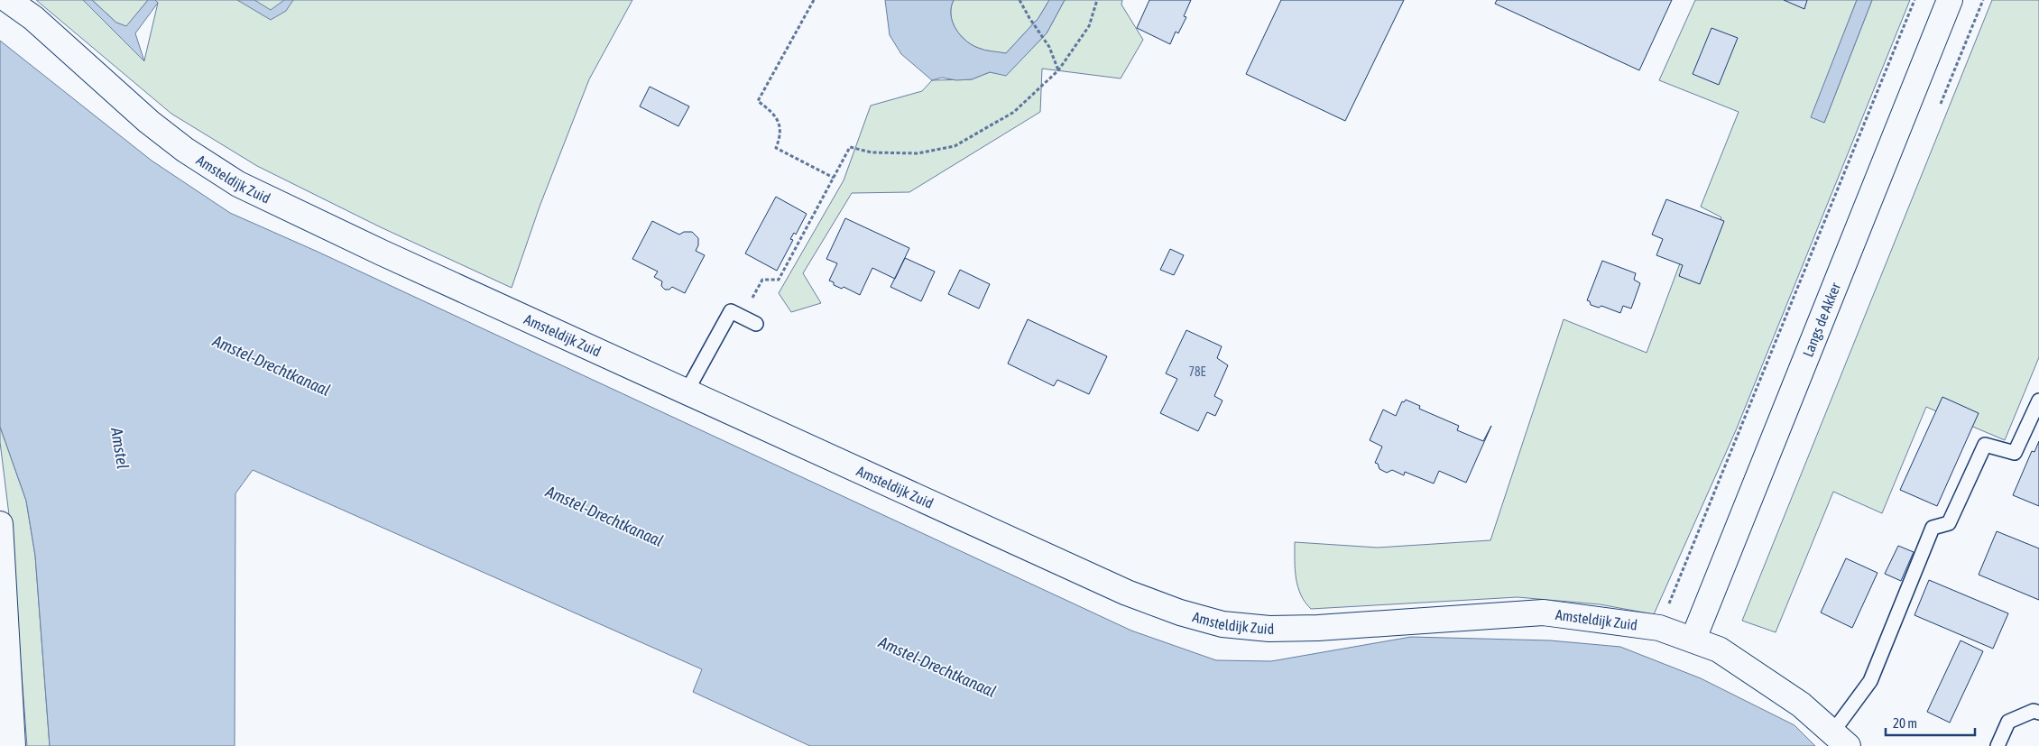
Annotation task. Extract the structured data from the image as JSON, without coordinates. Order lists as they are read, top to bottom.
{
  "streets": {
    "street": ["Amsteldijk Zuid", "Langs de Akker"]
  },
  "crossings": [
    ["Amsteldijk Zuid", "Langs de Akker"]
  ],
  "water": ["Amstel-Drechtkanaal", "Amstel"],
  "house_numbers": ["78E"],
  "scale_bar": "20 m"
}
